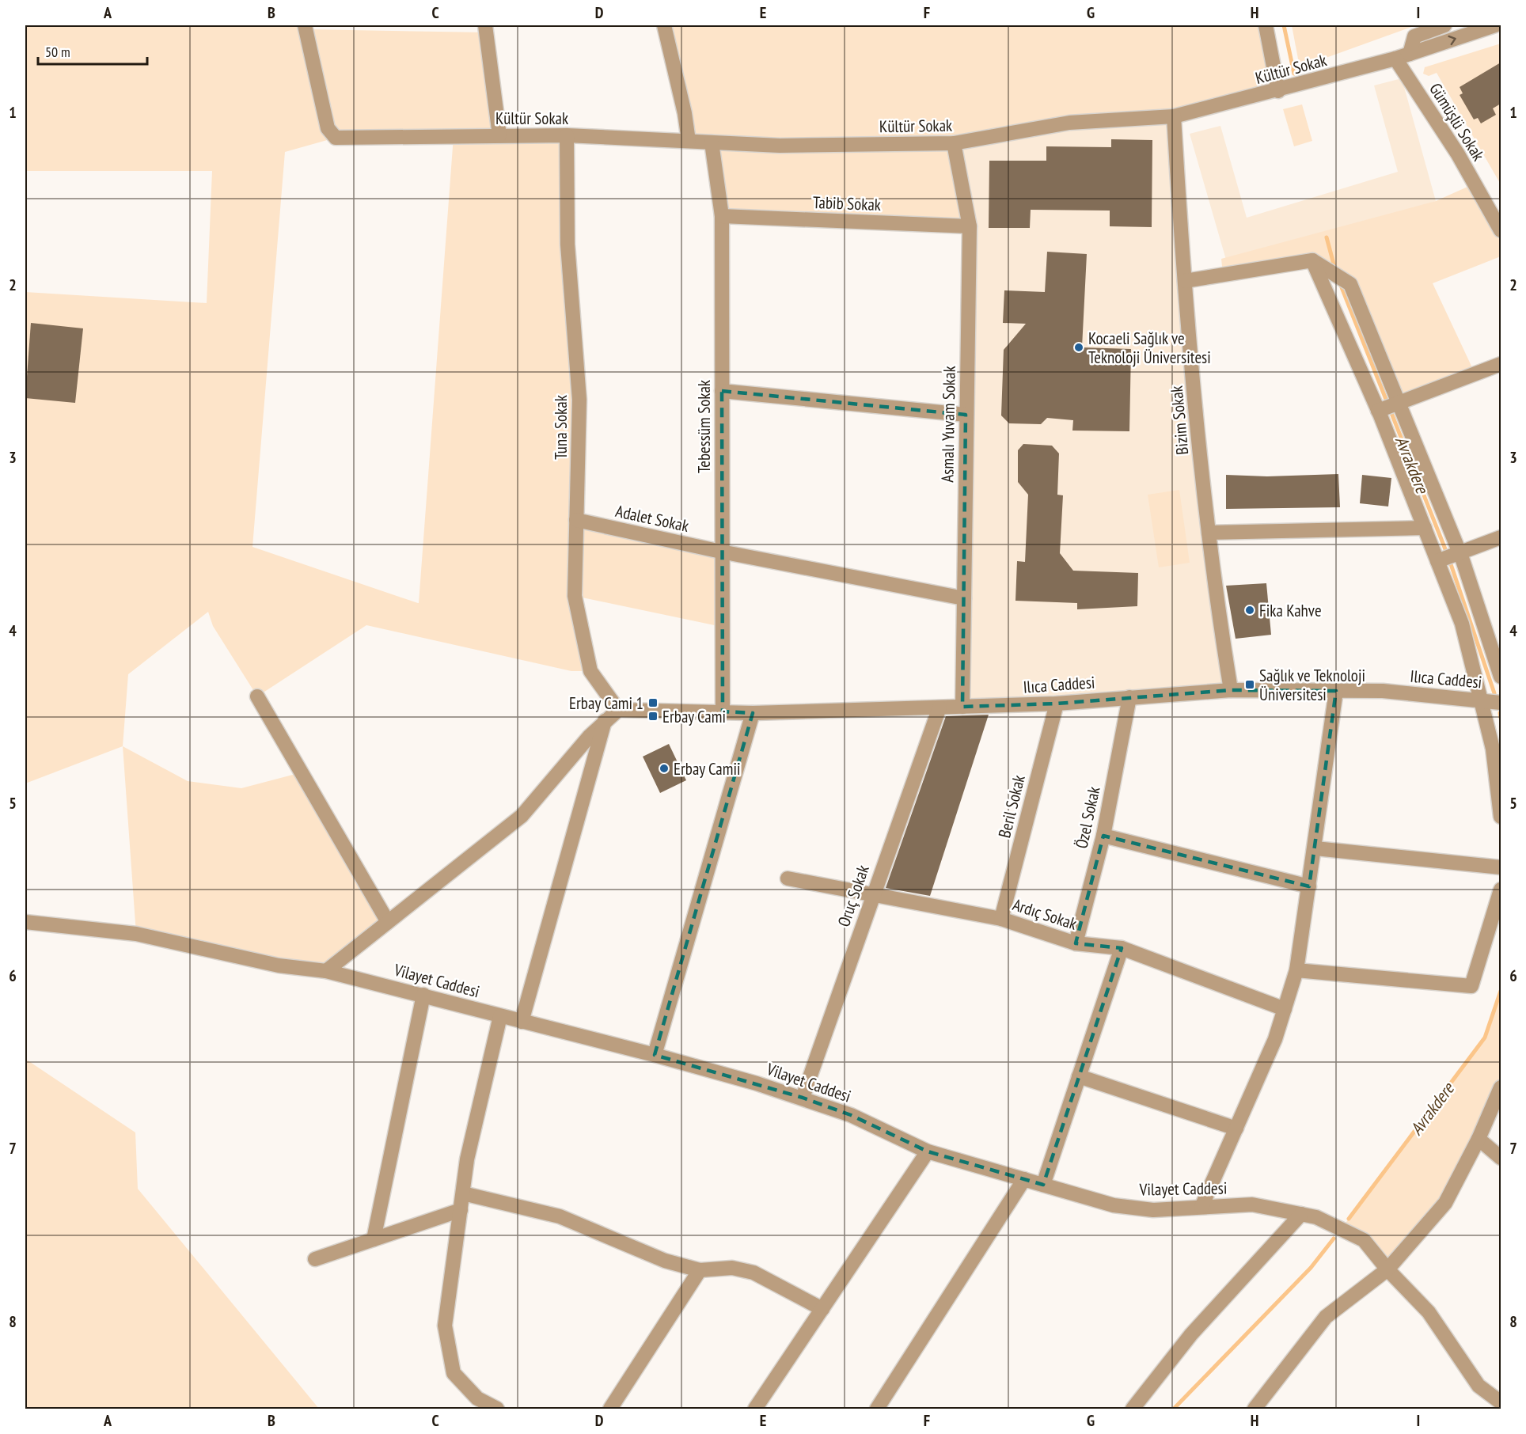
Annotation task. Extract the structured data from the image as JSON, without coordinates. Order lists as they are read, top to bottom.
{
  "streets": {
    "street": [
      "Kültür Sokak",
      "Gümüşlü Sokak",
      "Tabib Sokak",
      "Bizim Sokak",
      "Asmalı Yuvam Sokak",
      "Tebessüm Sokak",
      "Tuna Sokak",
      "Adalet Sokak",
      "Ilıca Caddesi",
      "Beril Sokak",
      "Özel Sokak",
      "Oruç Sokak",
      "Ardıç Sokak",
      "Vilayet Caddesi"
    ]
  },
  "crossings": [
    ["Kültür Sokak", "Gümüşlü Sokak"],
    ["Kültür Sokak", "Bizim Sokak"],
    ["Kültür Sokak", "Asmalı Yuvam Sokak"],
    ["Kültür Sokak", "Tebessüm Sokak"],
    ["Kültür Sokak", "Tuna Sokak"],
    ["Tabib Sokak", "Asmalı Yuvam Sokak"],
    ["Tabib Sokak", "Tebessüm Sokak"],
    ["Bizim Sokak", "Ilıca Caddesi"],
    ["Asmalı Yuvam Sokak", "Adalet Sokak"],
    ["Asmalı Yuvam Sokak", "Ilıca Caddesi"],
    ["Tebessüm Sokak", "Adalet Sokak"],
    ["Tebessüm Sokak", "Ilıca Caddesi"],
    ["Tuna Sokak", "Adalet Sokak"],
    ["Tuna Sokak", "Ilıca Caddesi"],
    ["Ilıca Caddesi", "Beril Sokak"],
    ["Ilıca Caddesi", "Özel Sokak"],
    ["Ilıca Caddesi", "Oruç Sokak"],
    ["Beril Sokak", "Ardıç Sokak"],
    ["Özel Sokak", "Ardıç Sokak"],
    ["Oruç Sokak", "Ardıç Sokak"],
    ["Oruç Sokak", "Vilayet Caddesi"]
  ],
  "water": ["Avrakdere"],
  "places": {
    "other": ["Kocaeli Sağlık ve Teknoloji Üniversitesi", "Fika Kahve", "Erbay Camii"],
    "transit": ["Sağlık ve Teknoloji Üniversitesi", "Erbay Cami 1", "Erbay Cami"]
  },
  "scale_bar": "50 m",
  "grid": {
    "columns": [
      "A",
      "B",
      "C",
      "D",
      "E",
      "F",
      "G",
      "H",
      "I"
    ],
    "rows": [
      "1",
      "2",
      "3",
      "4",
      "5",
      "6",
      "7",
      "8"
    ]
  }
}
